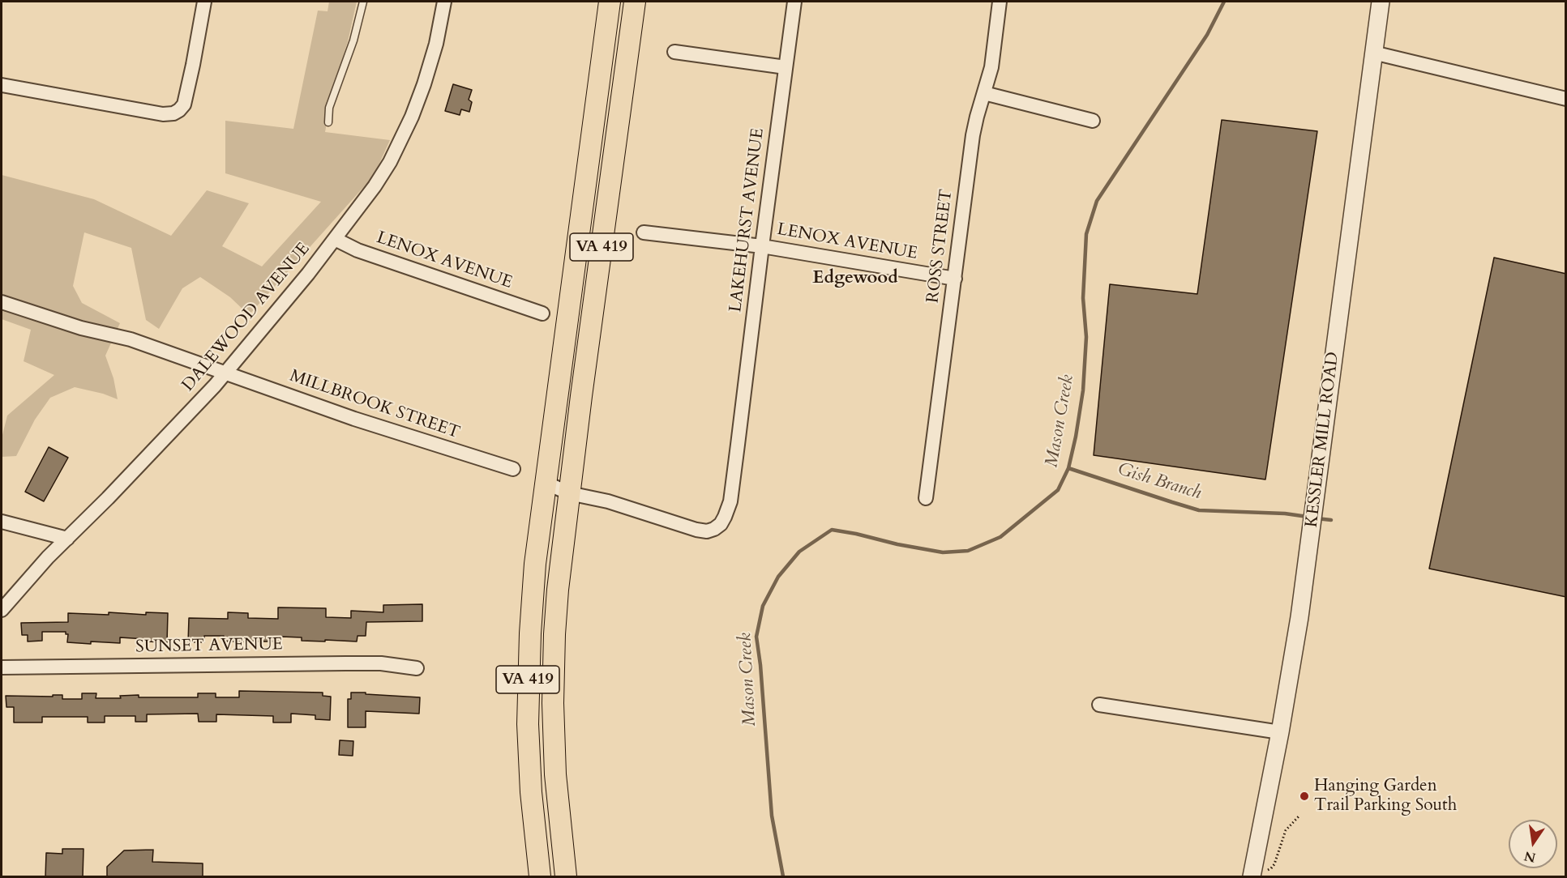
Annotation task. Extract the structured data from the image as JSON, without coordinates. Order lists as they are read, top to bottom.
{
  "streets": {
    "main road": ["VA 419"],
    "street": [
      "LAKEHURST AVENUE",
      "LENOX AVENUE",
      "ROSS STREET",
      "DALEWOOD AVENUE",
      "MILLBROOK STREET",
      "KESSLER MILL ROAD",
      "SUNSET AVENUE"
    ]
  },
  "crossings": [
    ["LAKEHURST AVENUE", "LENOX AVENUE"],
    ["LAKEHURST AVENUE", "VA 419"],
    ["LENOX AVENUE", "ROSS STREET"],
    ["LENOX AVENUE", "DALEWOOD AVENUE"],
    ["DALEWOOD AVENUE", "MILLBROOK STREET"]
  ],
  "districts": ["Edgewood"],
  "water": ["Mason Creek", "Gish Branch"],
  "places": ["Hanging Garden Trail Parking South"],
  "north": "bottom"
}
